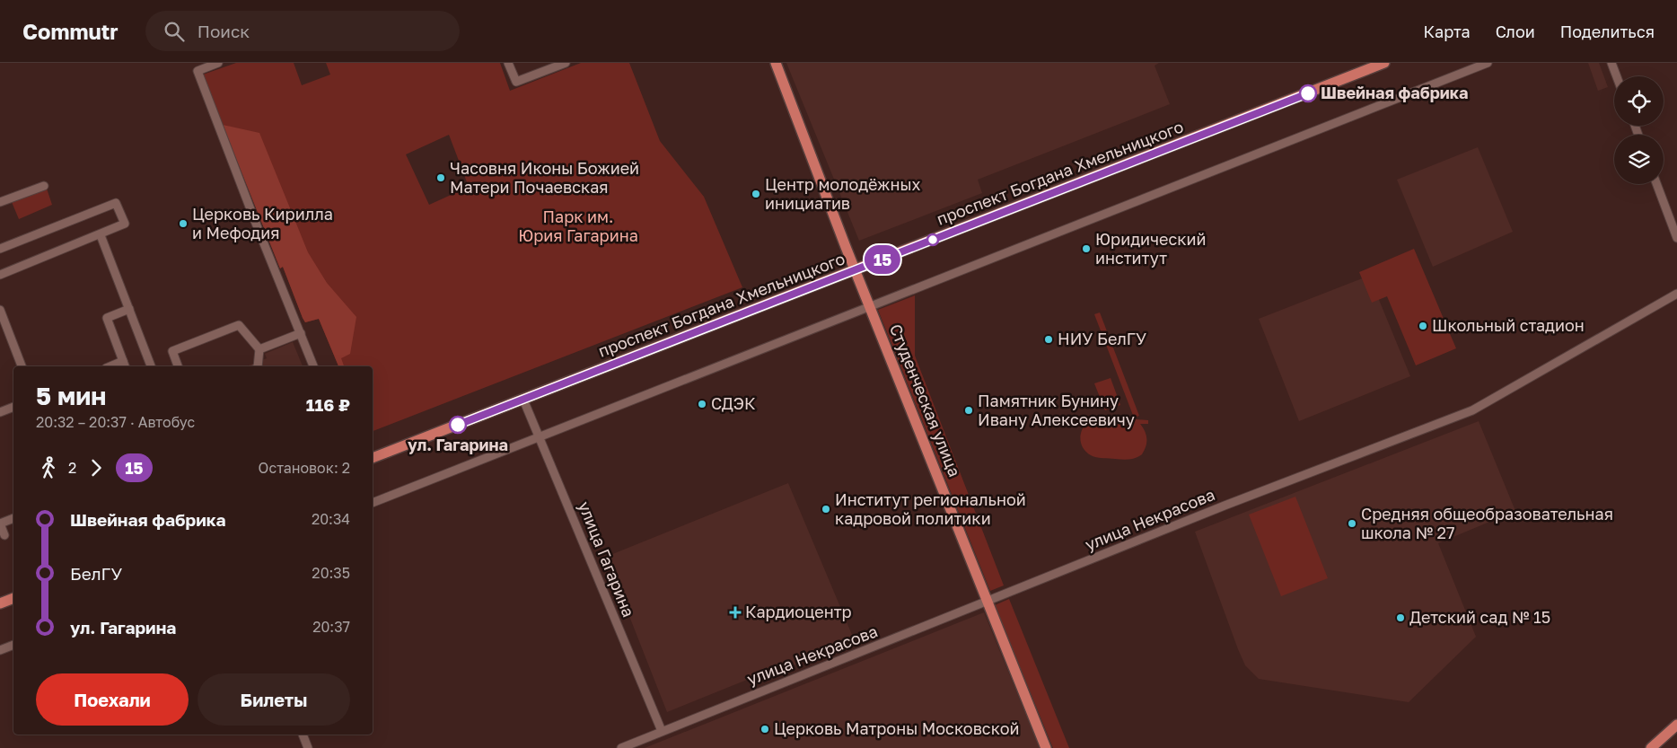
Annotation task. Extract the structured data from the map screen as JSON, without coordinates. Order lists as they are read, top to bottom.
{
  "streets": {
    "main road": ["проспект Богдана Хмельницкого", "Студенческая улица"],
    "street": ["улица Некрасова", "улица Гагарина"]
  },
  "crossings": [
    ["проспект Богдана Хмельницкого", "Студенческая улица"],
    ["проспект Богдана Хмельницкого", "улица Гагарина"],
    ["Студенческая улица", "улица Некрасова"],
    ["улица Некрасова", "улица Гагарина"]
  ],
  "parks": ["Парк им. Юрия Гагарина"],
  "places": {
    "other": [
      "Швейная фабрика",
      "Часовня Иконы Божией Матери Почаевская",
      "Центр молодёжных инициатив",
      "Церковь Кирилла и Мефодия",
      "Юридический институт",
      "Школьный стадион",
      "НИУ БелГУ",
      "СДЭК",
      "Памятник Бунину Ивану Алексеевичу",
      "ул. Гагарина",
      "Институт региональной кадровой политики",
      "Средняя общеобразовательная школа № 27",
      "Детский сад № 15",
      "Церковь Матроны Московской"
    ],
    "health": ["Кардиоцентр"]
  },
  "lines": ["bus line 15"],
  "page": {
    "header": "Commutr",
    "search": "Поиск",
    "nav": ["Карта", "Слои", "Поделиться"],
    "on_map": "15",
    "heading": ["5 мин", "20:32 – 20:37 · Автобус", "116 ₽"],
    "legs": ["2", "15", "Остановок: 2"],
    "list": [
      {
        "name": "Швейная фабрика",
        "value": "20:34"
      },
      {
        "name": "БелГУ",
        "value": "20:35"
      },
      {
        "name": "ул. Гагарина",
        "value": "20:37"
      }
    ],
    "buttons": ["Поехали", "Билеты"]
  }
}
